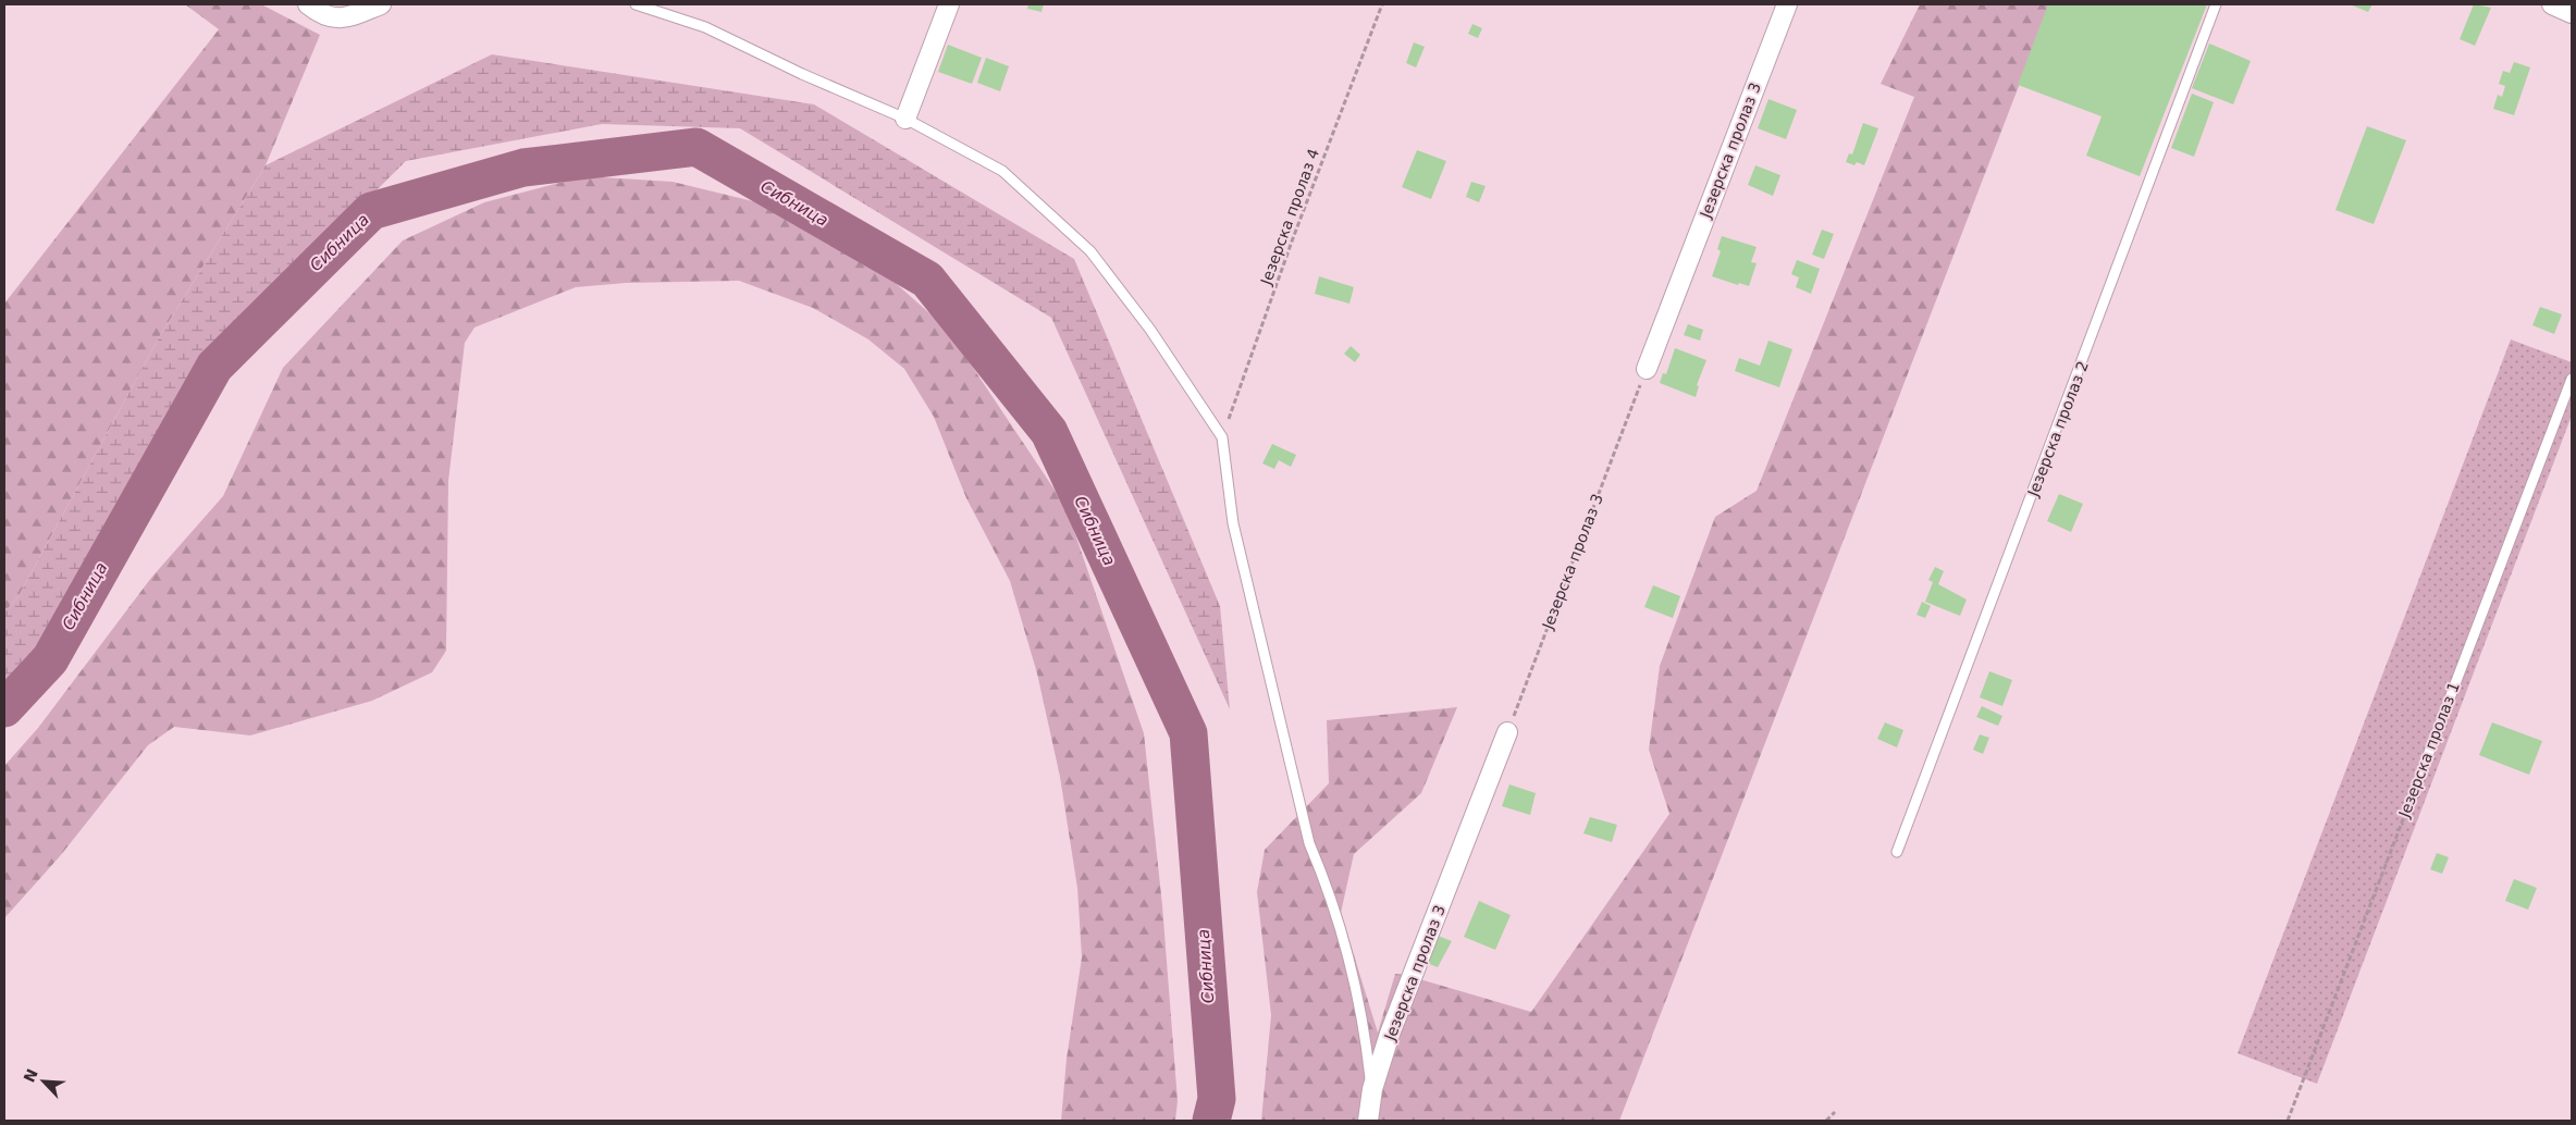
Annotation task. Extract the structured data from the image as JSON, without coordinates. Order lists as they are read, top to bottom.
{
  "streets": {
    "street": ["Језерска пролаз 3"],
    "lane": ["Језерска пролаз 2", "Језерска пролаз 1"],
    "path": ["Језерска пролаз 4"]
  },
  "water": ["Сибница"],
  "north": "top left"
}
